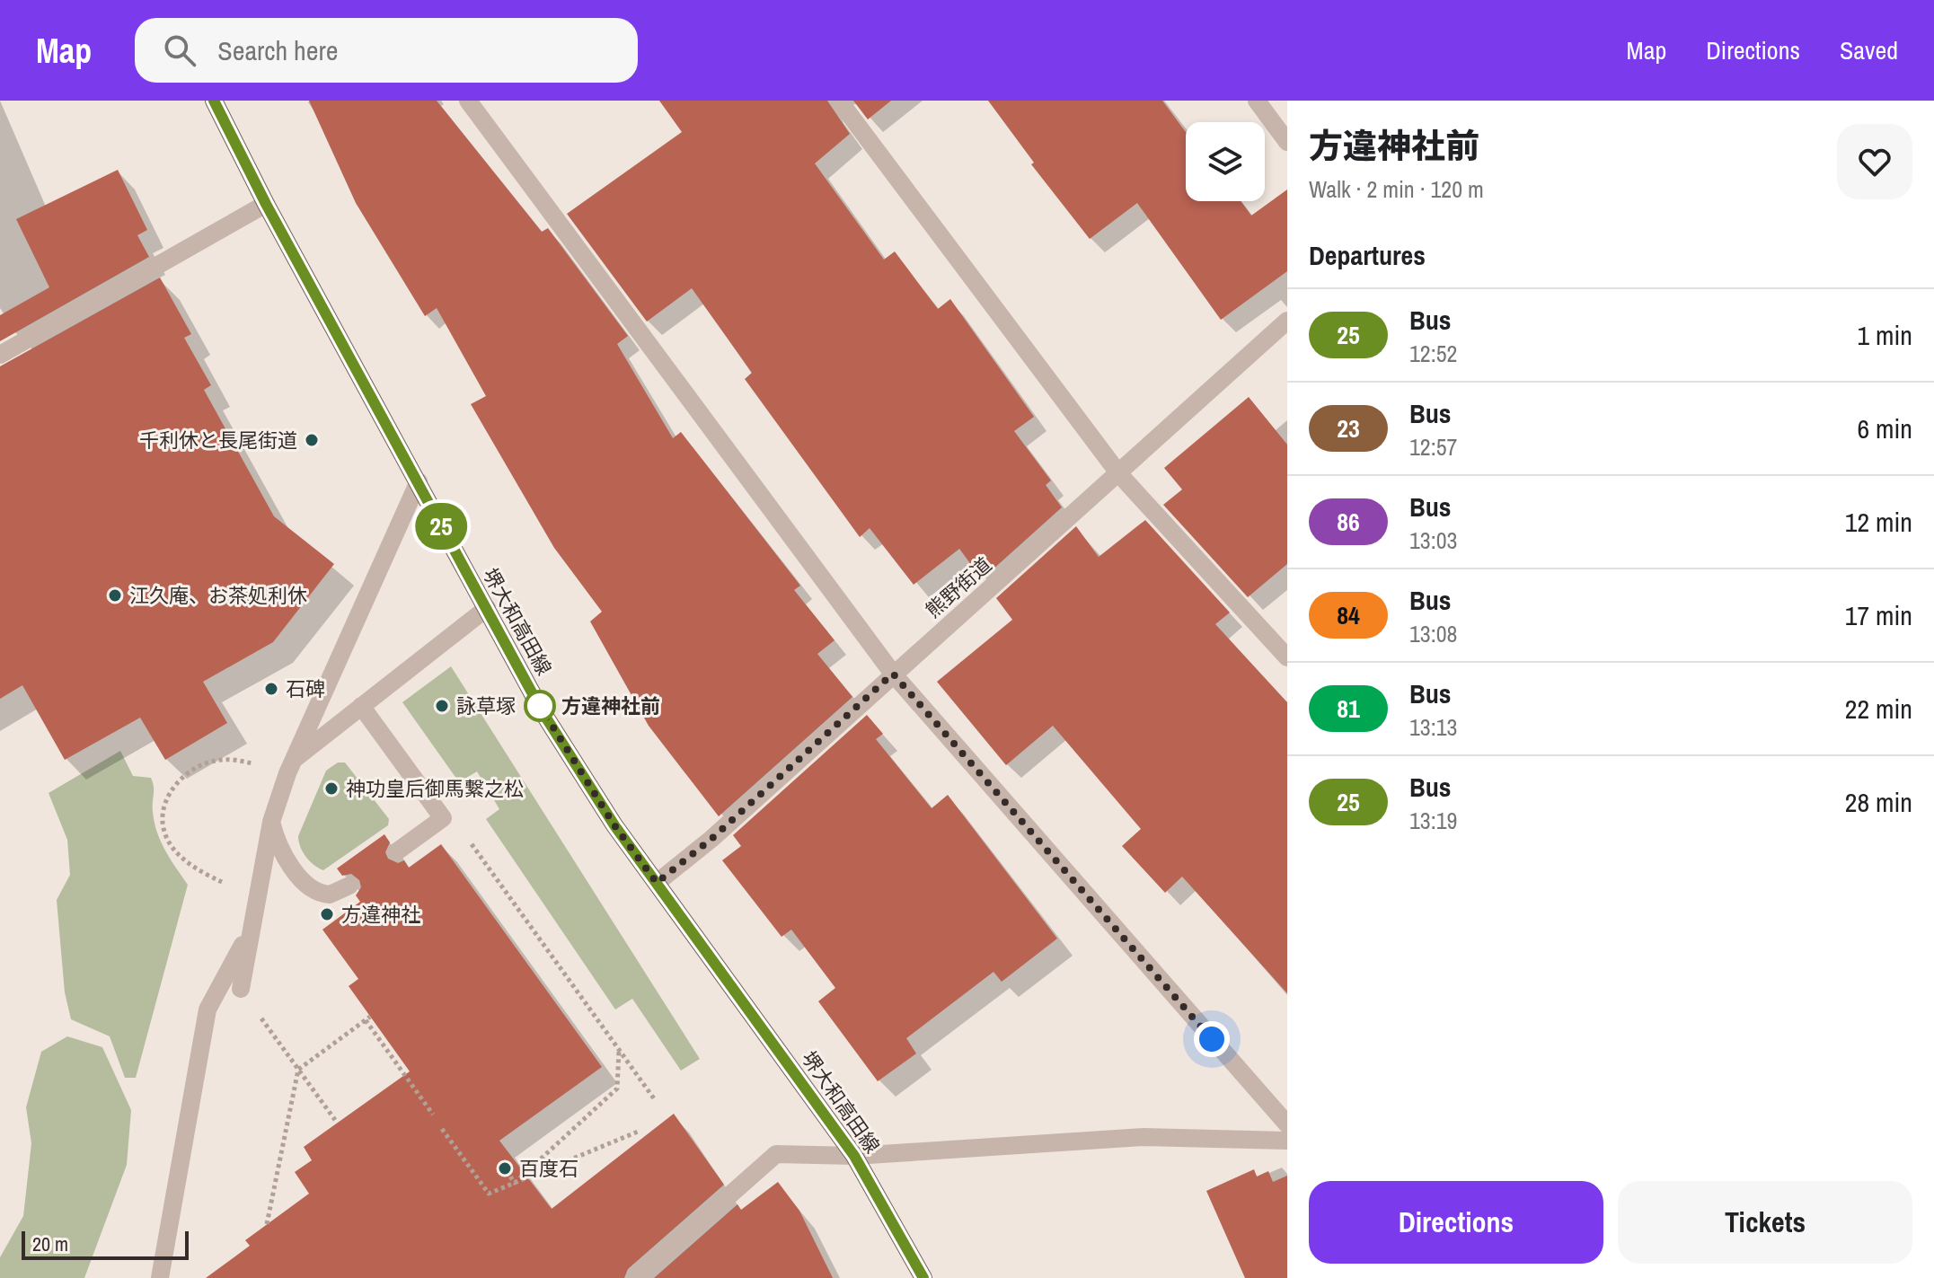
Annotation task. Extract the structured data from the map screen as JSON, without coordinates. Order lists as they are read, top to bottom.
{
  "streets": {
    "main road": ["堺大和高田線"],
    "street": ["熊野街道"]
  },
  "crossings": [
    ["熊野街道", "堺大和高田線"]
  ],
  "places": [
    "千利休と長尾街道",
    "江久庵、お茶処利休",
    "石碑",
    "詠草塚",
    "方違神社前",
    "神功皇后御馬繋之松",
    "方違神社",
    "百度石"
  ],
  "lines": ["bus line 25"],
  "scale_bar": "20 m",
  "page": {
    "header": "Map",
    "search": "Search here",
    "nav": ["Map", "Directions", "Saved"],
    "on_map": "25",
    "heading": [
      ["方違神社前", "Walk · 2 min · 120 m"],
      "Departures"
    ],
    "list": [
      {
        "mark": "25",
        "name": "Bus",
        "note": "12:52",
        "value": "1 min"
      },
      {
        "mark": "23",
        "name": "Bus",
        "note": "12:57",
        "value": "6 min"
      },
      {
        "mark": "86",
        "name": "Bus",
        "note": "13:03",
        "value": "12 min"
      },
      {
        "mark": "84",
        "name": "Bus",
        "note": "13:08",
        "value": "17 min"
      },
      {
        "mark": "81",
        "name": "Bus",
        "note": "13:13",
        "value": "22 min"
      },
      {
        "mark": "25",
        "name": "Bus",
        "note": "13:19",
        "value": "28 min"
      }
    ],
    "buttons": ["Directions", "Tickets"],
    "scale": "20 m"
  }
}
